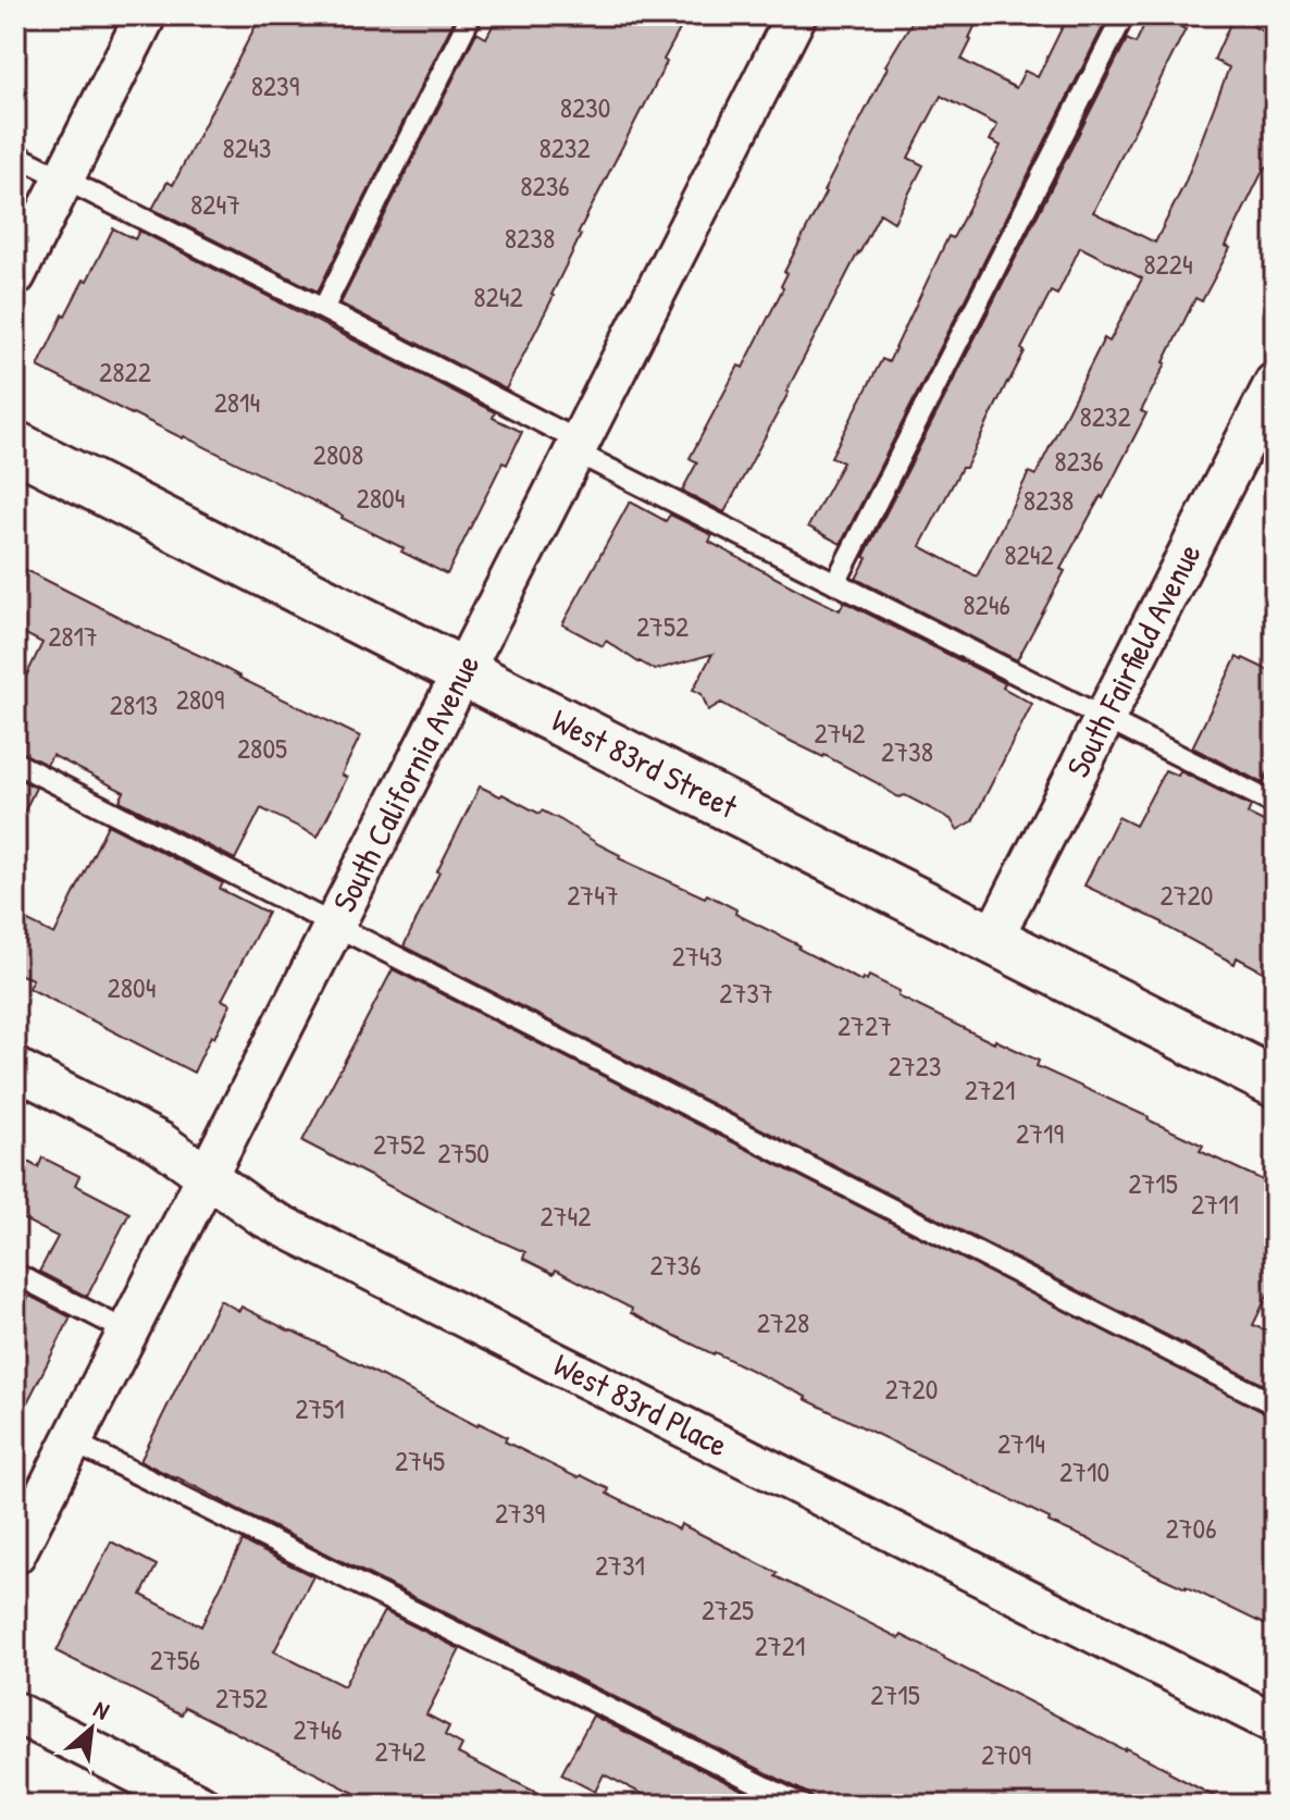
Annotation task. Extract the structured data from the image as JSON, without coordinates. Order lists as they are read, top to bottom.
{
  "streets": {
    "street": [
      "South Fairfield Avenue",
      "West 83rd Street",
      "South California Avenue",
      "West 83rd Place"
    ]
  },
  "crossings": [
    ["South Fairfield Avenue", "West 83rd Street"],
    ["West 83rd Street", "South California Avenue"],
    ["South California Avenue", "West 83rd Place"]
  ],
  "house_numbers": [
    "8239",
    "8230",
    "8243",
    "8232",
    "8236",
    "8247",
    "8238",
    "8224",
    "8242",
    "2822",
    "2814",
    "8232",
    "2808",
    "8236",
    "2804",
    "8238",
    "8242",
    "8246",
    "2752",
    "2817",
    "2809",
    "2813",
    "2742",
    "2805",
    "2738",
    "2747",
    "2720",
    "2743",
    "2804",
    "2737",
    "2727",
    "2723",
    "2721",
    "2719",
    "2752",
    "2750",
    "2715",
    "2711",
    "2742",
    "2736",
    "2728",
    "2720",
    "2751",
    "2714",
    "2745",
    "2710",
    "2739",
    "2706",
    "2731",
    "2725",
    "2721",
    "2756",
    "2715",
    "2752",
    "2746",
    "2742",
    "2709"
  ],
  "north": "top right"
}
